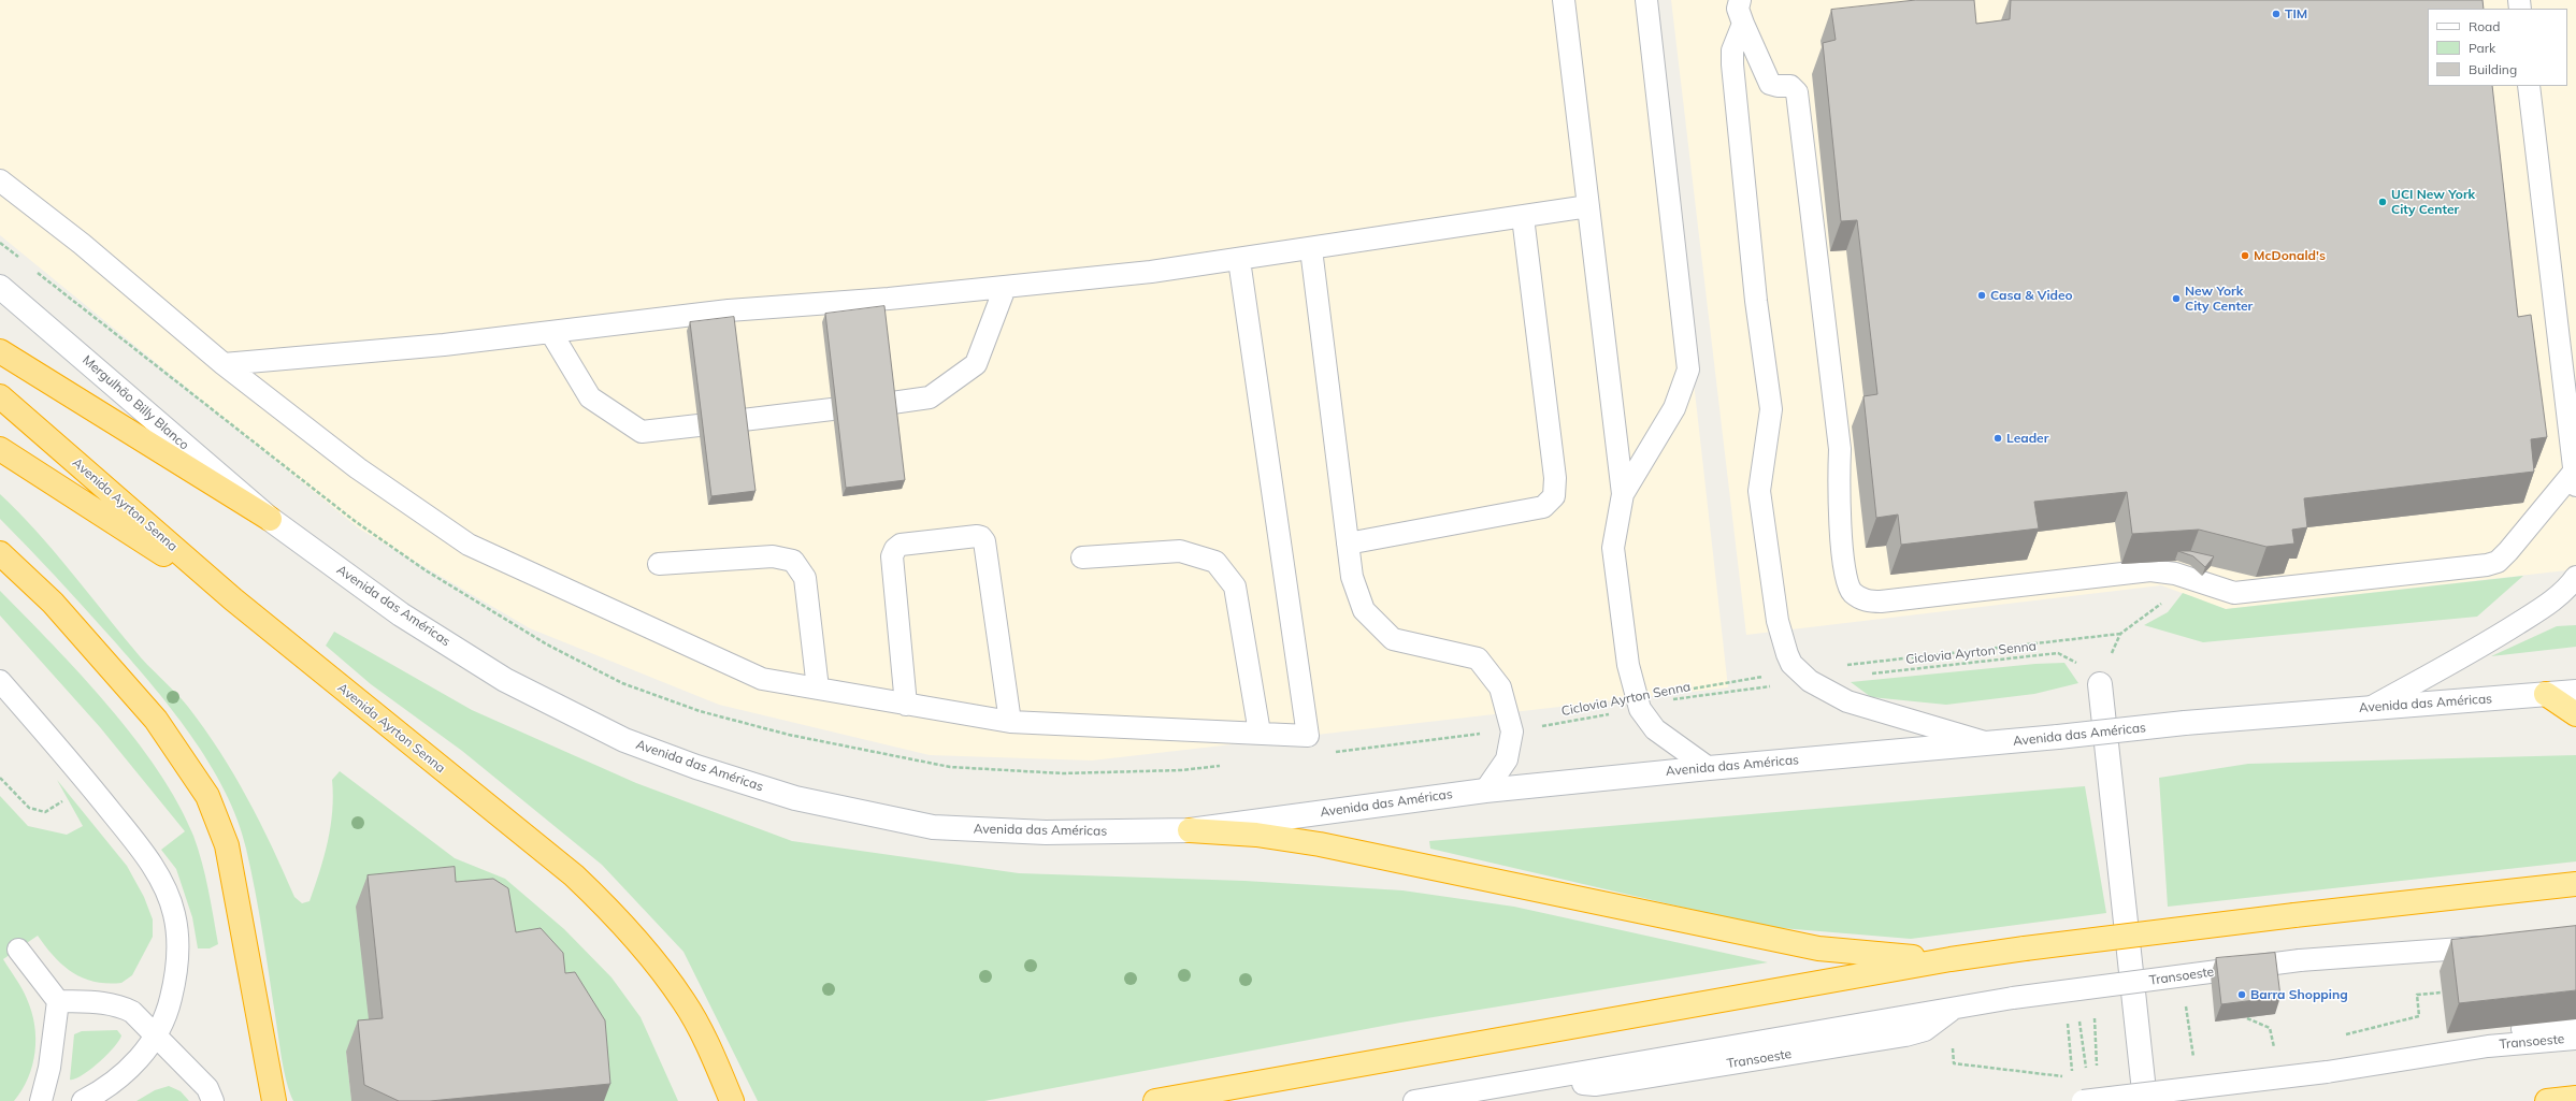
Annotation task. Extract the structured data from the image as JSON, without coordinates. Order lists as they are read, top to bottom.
{
  "streets": {
    "highway": ["Avenida Ayrton Senna"],
    "main road": ["Mergulhão Billy Blanco", "Avenida das Américas"],
    "lane": ["Transoeste"],
    "path": ["Ciclovia Ayrton Senna"]
  },
  "crossings": [
    ["Mergulhão Billy Blanco", "Avenida das Américas"]
  ],
  "places": [
    "TIM",
    "UCI New York City Center",
    "McDonald's",
    "Casa & Video",
    "New York City Center",
    "Leader",
    "Barra Shopping"
  ],
  "legend": ["Road", "Park", "Building"]
}
